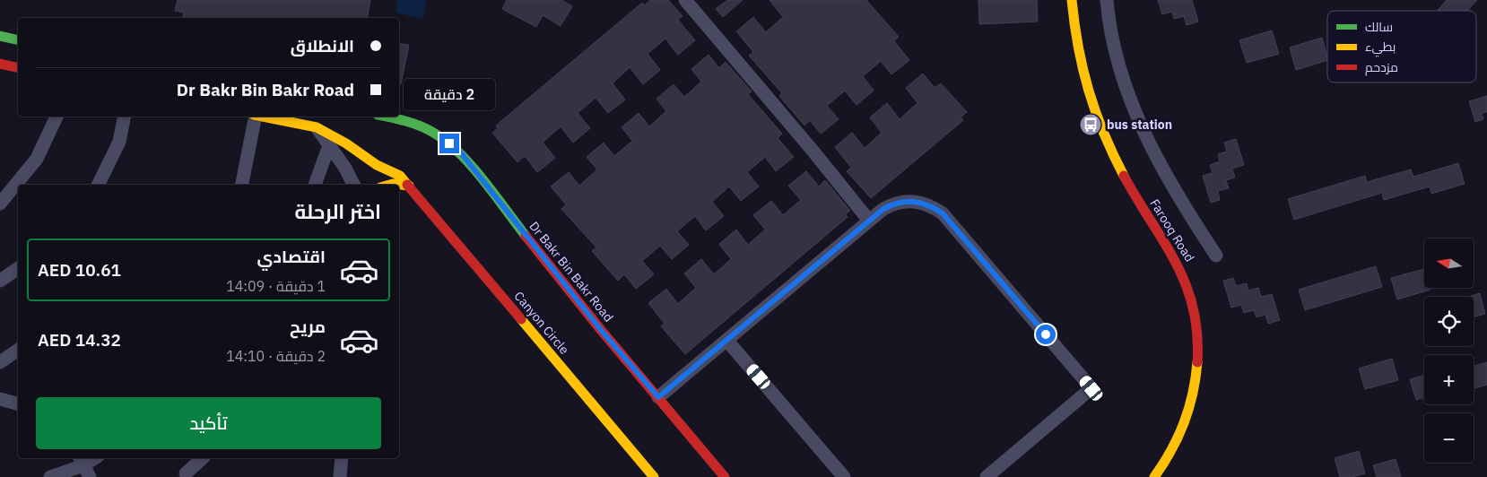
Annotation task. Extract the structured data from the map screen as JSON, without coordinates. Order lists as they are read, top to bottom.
{
  "streets": {
    "street": ["Farooq Road", "Dr Bakr Bin Bakr Road", "Canyon Circle"]
  },
  "places": {
    "bus stop": ["bus station"]
  },
  "legend": ["سالك", "بطيء", "مزدحم"],
  "north": "left",
  "page": {
    "banner": ["الانطلاق", "Dr Bakr Bin Bakr Road"],
    "bubble": "2 دقيقة",
    "heading": "اختر الرحلة",
    "map_buttons": ["+", "−"],
    "list": [
      {
        "name": "اقتصادي",
        "note": "1 دقيقة · 14:09",
        "value": "AED 10.61"
      },
      {
        "name": "مريح",
        "note": "2 دقيقة · 14:10",
        "value": "AED 14.32"
      }
    ],
    "buttons": "تأكيد"
  }
}
